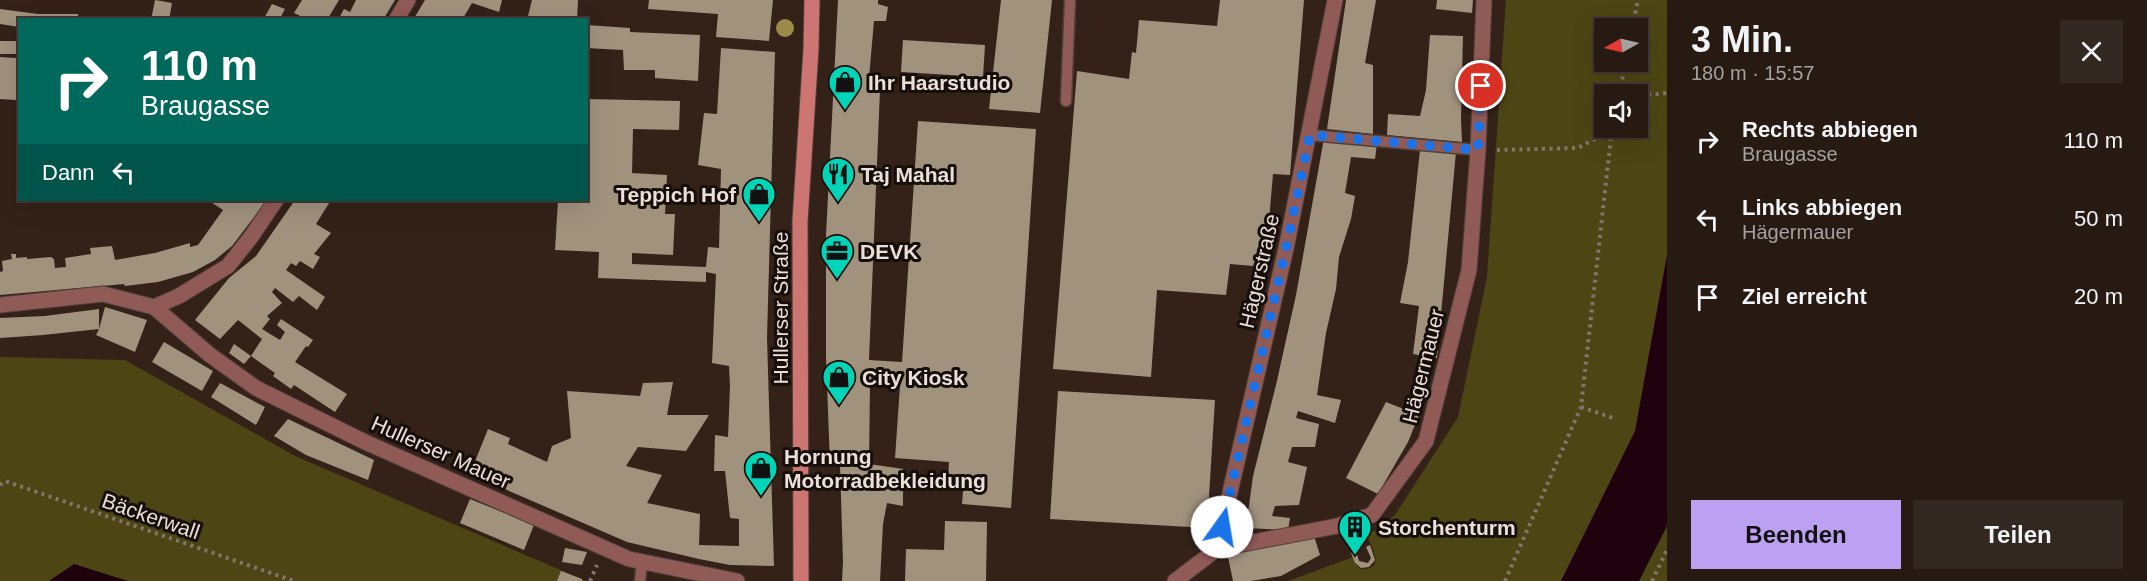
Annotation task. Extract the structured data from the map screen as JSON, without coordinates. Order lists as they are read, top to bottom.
{
  "streets": {
    "main road": ["Hullerser Straße"],
    "street": ["Hägerstraße", "Hägermauer", "Hullerser Mauer"],
    "path": ["Bäckerwall"]
  },
  "crossings": [
    ["Hägerstraße", "Hägermauer"]
  ],
  "places": {
    "shop": [
      "Ihr Haarstudio",
      "Teppich Hof",
      "City Kiosk",
      "Hornung Motorradbekleidung"
    ],
    "restaurant": ["Taj Mahal"],
    "office": ["DEVK"],
    "building": ["Storchenturm"]
  },
  "north": "left",
  "page": {
    "heading": ["3 Min.", "180 m · 15:57"],
    "turn": ["110 m", "Braugasse"],
    "list": [
      {
        "name": "Rechts abbiegen",
        "note": "Braugasse",
        "value": "110 m"
      },
      {
        "name": "Links abbiegen",
        "note": "Hägermauer",
        "value": "50 m"
      },
      {
        "name": "Ziel erreicht",
        "value": "20 m"
      }
    ],
    "then": "Dann",
    "buttons": ["Beenden", "Teilen"]
  }
}
